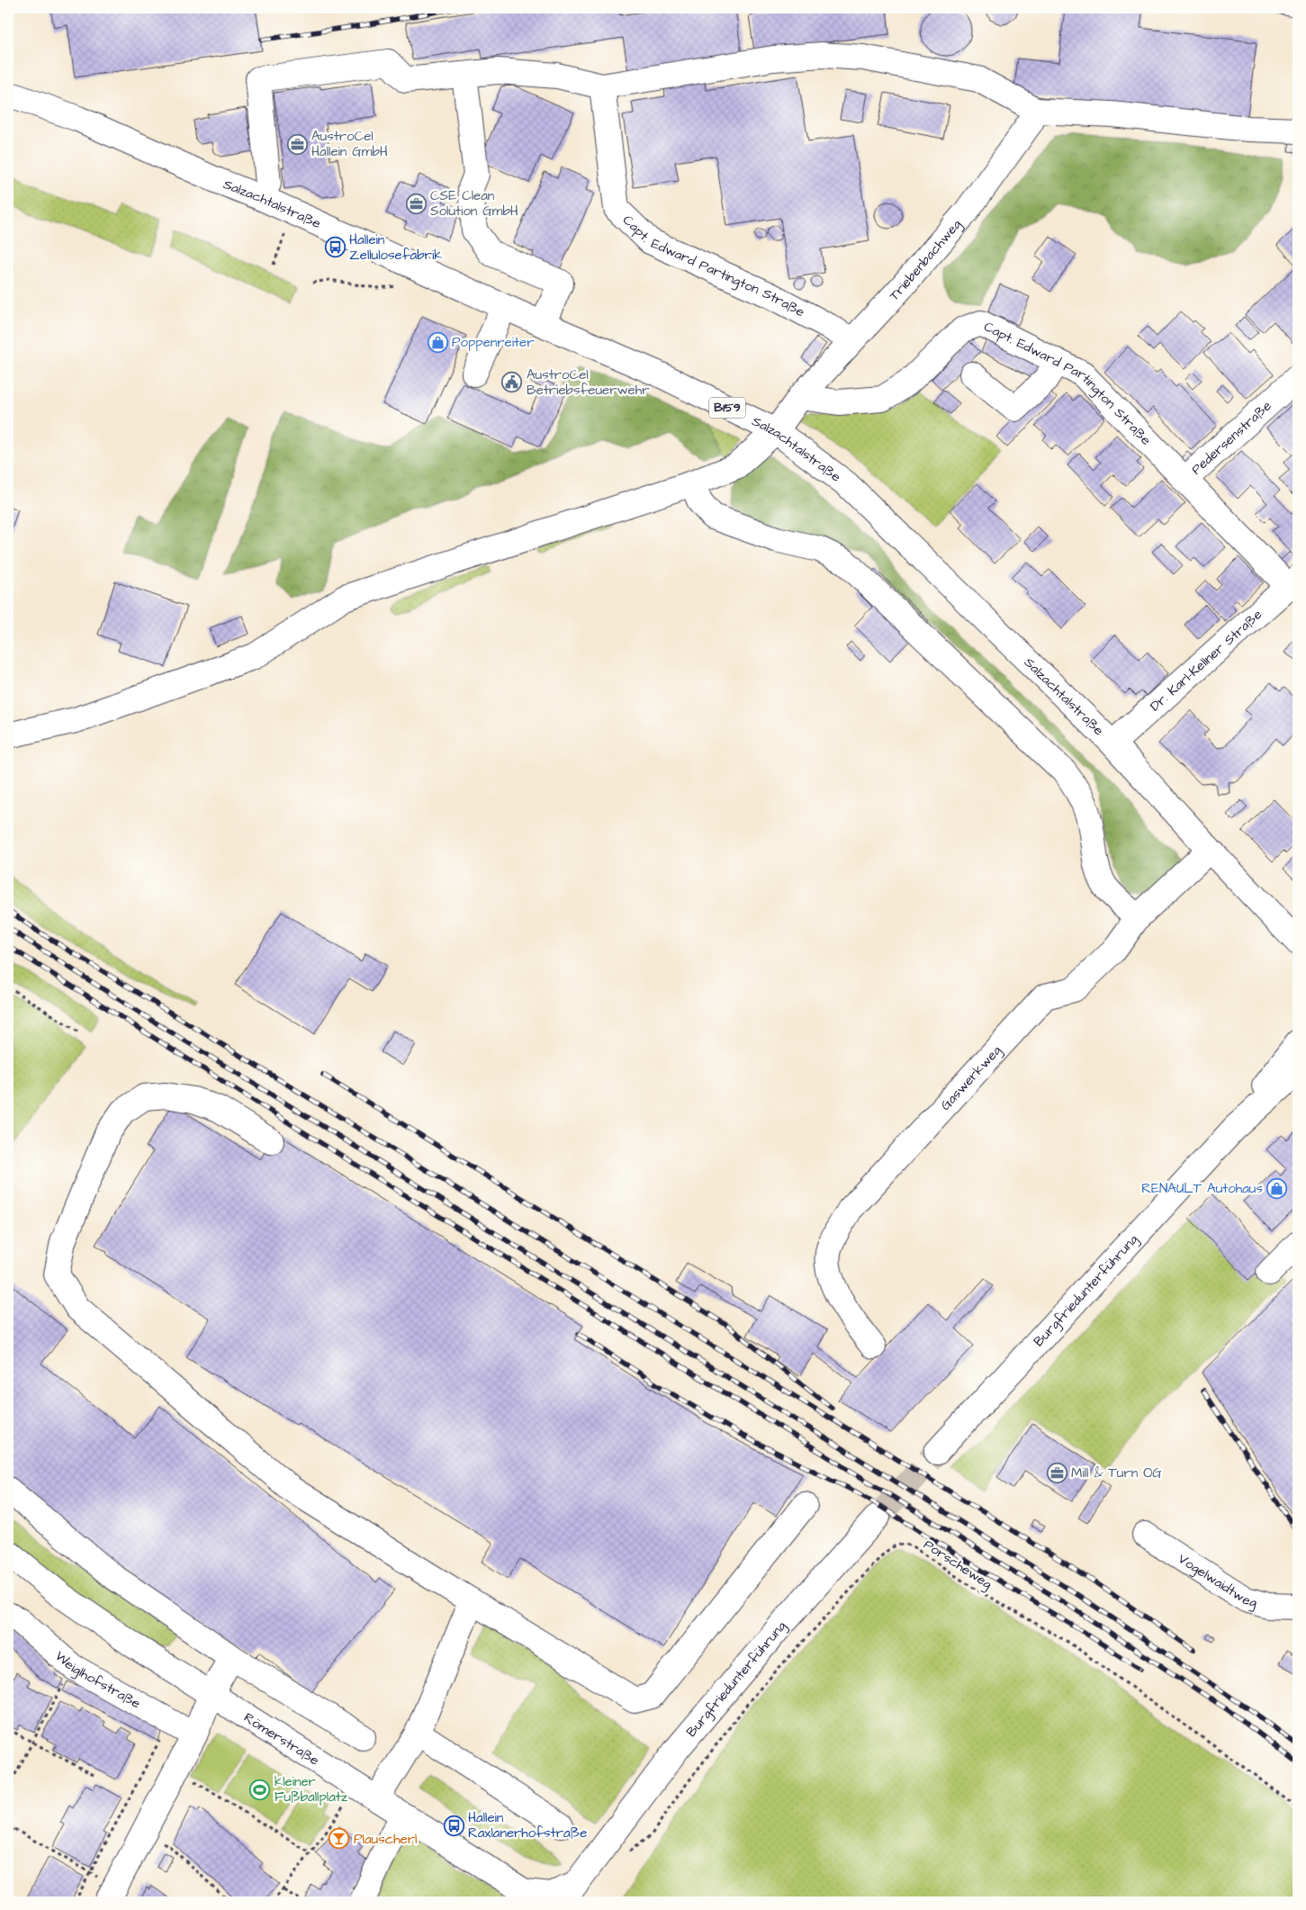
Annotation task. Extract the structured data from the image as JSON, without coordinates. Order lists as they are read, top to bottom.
{
  "streets": {
    "street": [
      "Salzachtalstraße",
      "Triebenbachweg",
      "Capt. Edward Partington Straße",
      "B159",
      "Pedersenstraße",
      "Dr. Karl-Kellner Straße",
      "Gaswerkweg",
      "Burgfriedunterführung",
      "Vogelwaidtweg",
      "Weiglhofstraße",
      "Römerstraße"
    ],
    "path": ["Porscheweg"]
  },
  "crossings": [
    ["Salzachtalstraße", "Dr. Karl-Kellner Straße"],
    ["Salzachtalstraße", "Gaswerkweg"],
    ["Triebenbachweg", "Capt. Edward Partington Straße"],
    ["Capt. Edward Partington Straße", "Pedersenstraße"],
    ["Capt. Edward Partington Straße", "Dr. Karl-Kellner Straße"],
    ["Burgfriedunterführung", "Porscheweg"],
    ["Burgfriedunterführung", "Römerstraße"],
    ["Porscheweg", "Römerstraße"]
  ],
  "places": {
    "office": ["AustroCel Hallein GmbH", "CSE Clean Solution GmbH", "Mill & Turn OG"],
    "bus stop": ["Hallein Zellulosefabrik", "Hallein Raxlanerhofstraße"],
    "shop": ["Poppenreiter", "RENAULT Autohaus"],
    "public building": ["AustroCel Betriebsfeuerwehr"],
    "sports": ["kleiner Fußballplatz"],
    "bar": ["Plauscherl"]
  }
}
